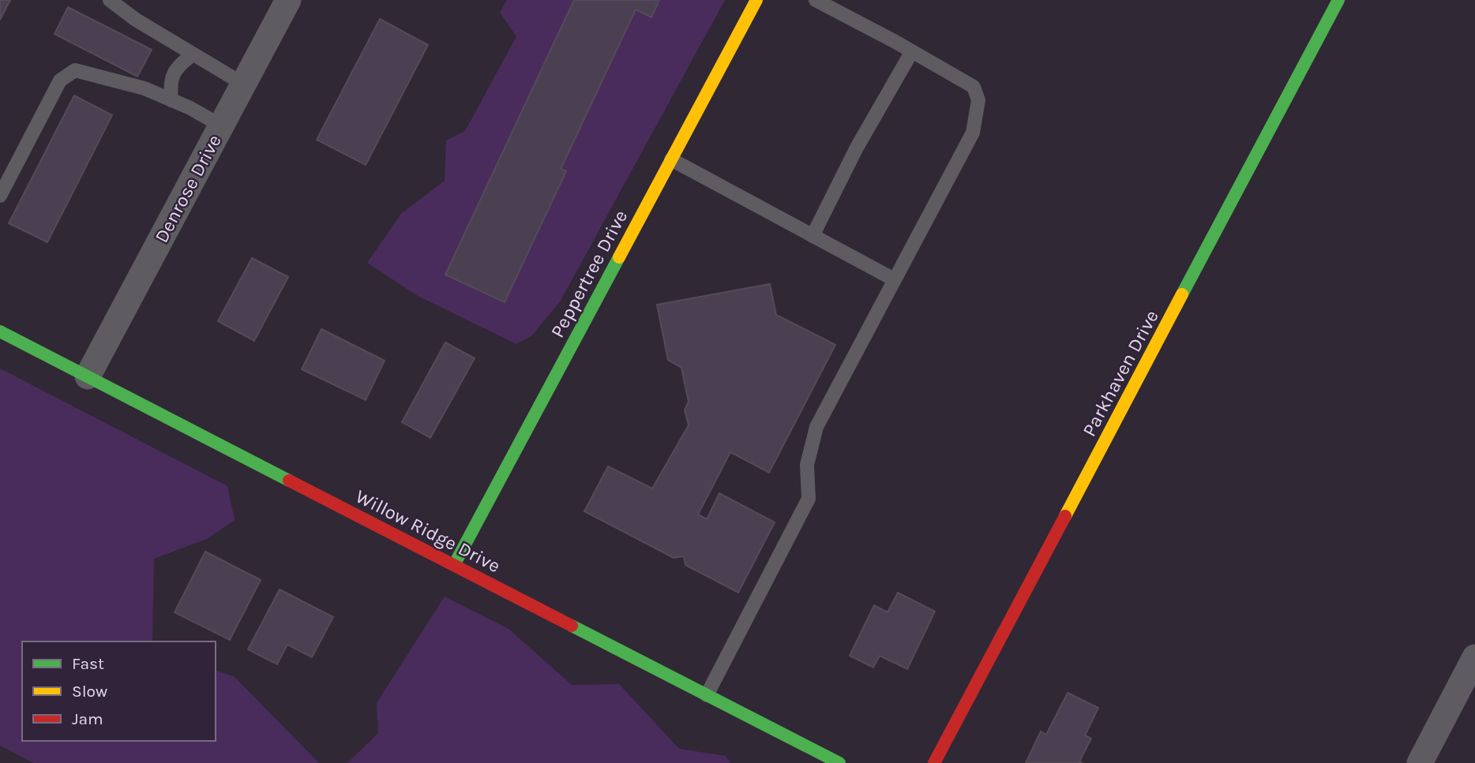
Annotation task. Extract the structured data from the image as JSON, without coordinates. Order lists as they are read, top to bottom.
{
  "streets": {
    "street": [
      "Denrose Drive",
      "Peppertree Drive",
      "Parkhaven Drive",
      "Willow Ridge Drive"
    ]
  },
  "crossings": [
    ["Denrose Drive", "Willow Ridge Drive"],
    ["Peppertree Drive", "Willow Ridge Drive"]
  ],
  "legend": ["Fast", "Slow", "Jam"]
}
